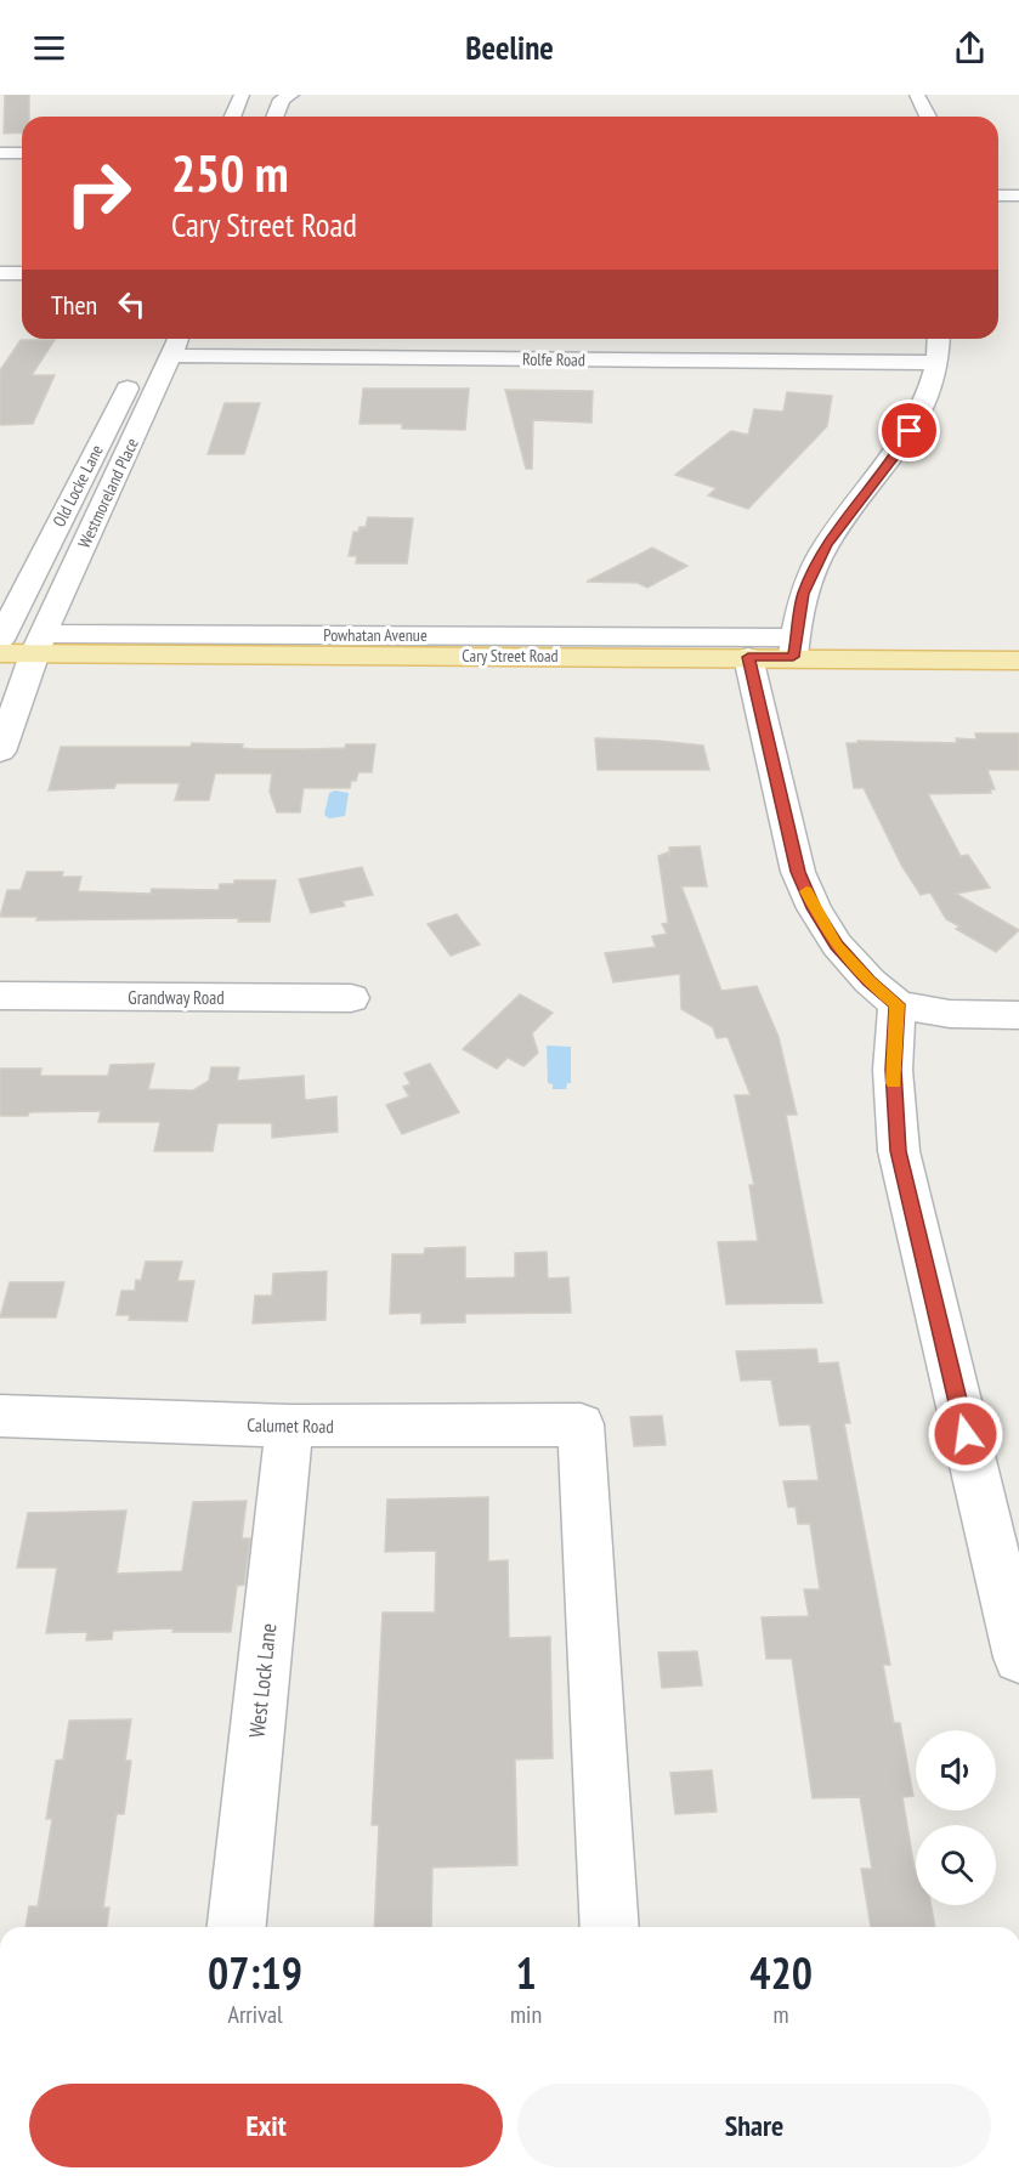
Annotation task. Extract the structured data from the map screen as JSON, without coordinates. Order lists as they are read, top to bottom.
{
  "streets": {
    "main road": ["Cary Street Road"],
    "street": [
      "Rolfe Road",
      "Old Locke Lane",
      "Westmoreland Place",
      "Powhatan Avenue",
      "Grandway Road",
      "Calumet Road",
      "West Lock Lane"
    ]
  },
  "crossings": [
    ["Rolfe Road", "Westmoreland Place"],
    ["Westmoreland Place", "Powhatan Avenue"],
    ["Westmoreland Place", "Cary Street Road"],
    ["Powhatan Avenue", "Cary Street Road"],
    ["Calumet Road", "West Lock Lane"]
  ],
  "page": {
    "header": "Beeline",
    "turn": ["250 m", "Cary Street Road"],
    "then": "Then",
    "eta": [
      "07:19",
      "Arrival",
      "1",
      "min",
      "420",
      "m"
    ],
    "buttons": ["Exit", "Share"]
  }
}
